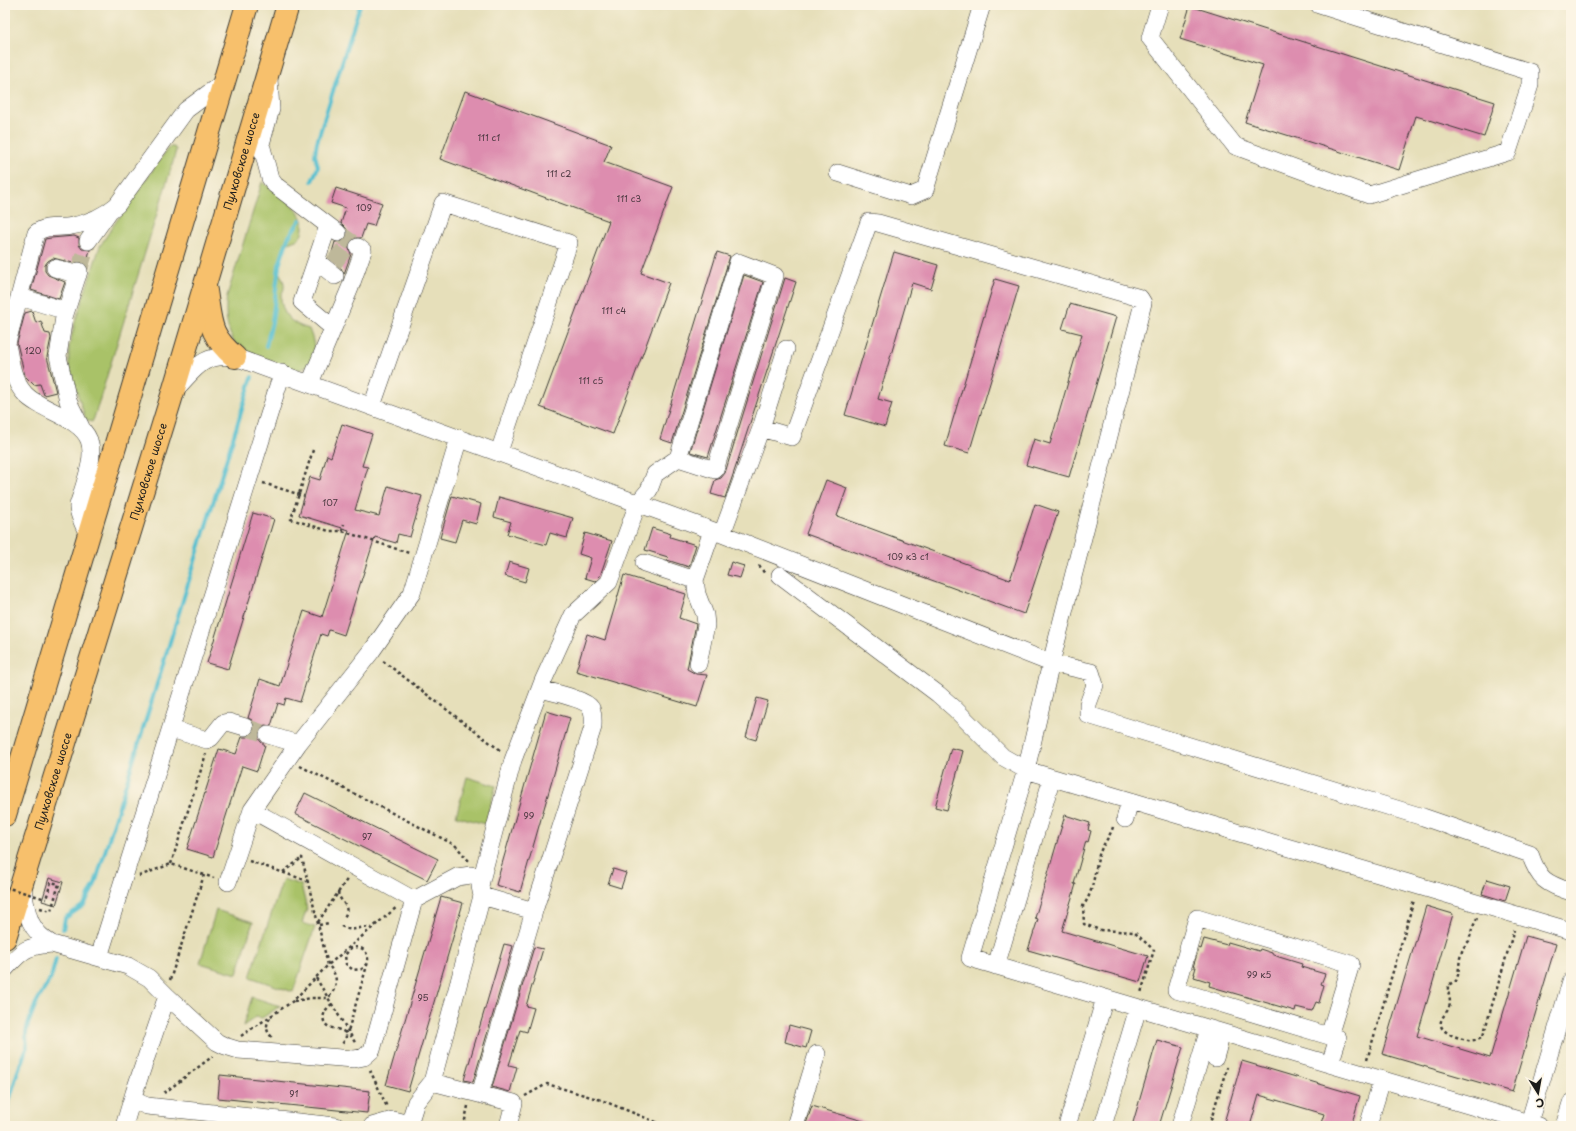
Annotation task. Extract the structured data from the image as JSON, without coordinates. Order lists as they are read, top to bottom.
{
  "streets": {
    "highway": ["Пулковское шоссе"]
  },
  "house_numbers": [
    "111 с1",
    "111 с2",
    "111 с3",
    "109",
    "111 с4",
    "120",
    "111 с5",
    "107",
    "109 к3 с1",
    "99",
    "97",
    "99 к5",
    "95",
    "91"
  ],
  "north": "bottom"
}
